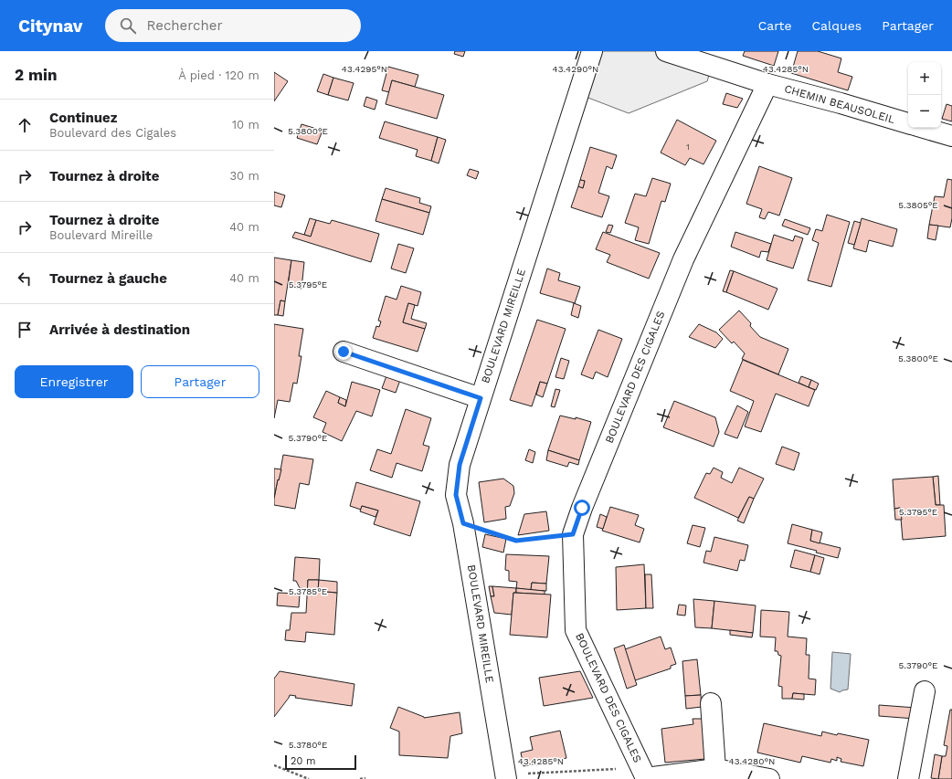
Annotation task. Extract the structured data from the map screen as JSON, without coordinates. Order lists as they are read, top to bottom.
{
  "streets": {
    "street": ["CHEMIN BEAUSOLEIL", "BOULEVARD MIREILLE", "BOULEVARD DES CIGALES"]
  },
  "crossings": [
    ["CHEMIN BEAUSOLEIL", "BOULEVARD DES CIGALES"]
  ],
  "house_numbers": ["1"],
  "scale_bar": "20 m",
  "page": {
    "header": "Citynav",
    "search": "Rechercher",
    "nav": ["Carte", "Calques", "Partager"],
    "heading": ["2 min", "À pied · 120 m"],
    "map_buttons": ["+", "−"],
    "list": [
      ["Continuez", "Boulevard des Cigales", "10 m"],
      ["Tournez à droite", "30 m"],
      ["Tournez à droite", "Boulevard Mireille", "40 m"],
      ["Tournez à gauche", "40 m"],
      "Arrivée à destination"
    ],
    "buttons": ["Enregistrer", "Partager"],
    "scale": "20 m"
  },
  "coordinates": [
    "43.4295°N",
    "43.4290°N",
    "43.4285°N",
    "5.3800°E",
    "5.3805°E",
    "5.3795°E",
    "5.3790°E",
    "5.3785°E",
    "5.3780°E",
    "43.4280°N"
  ]
}
